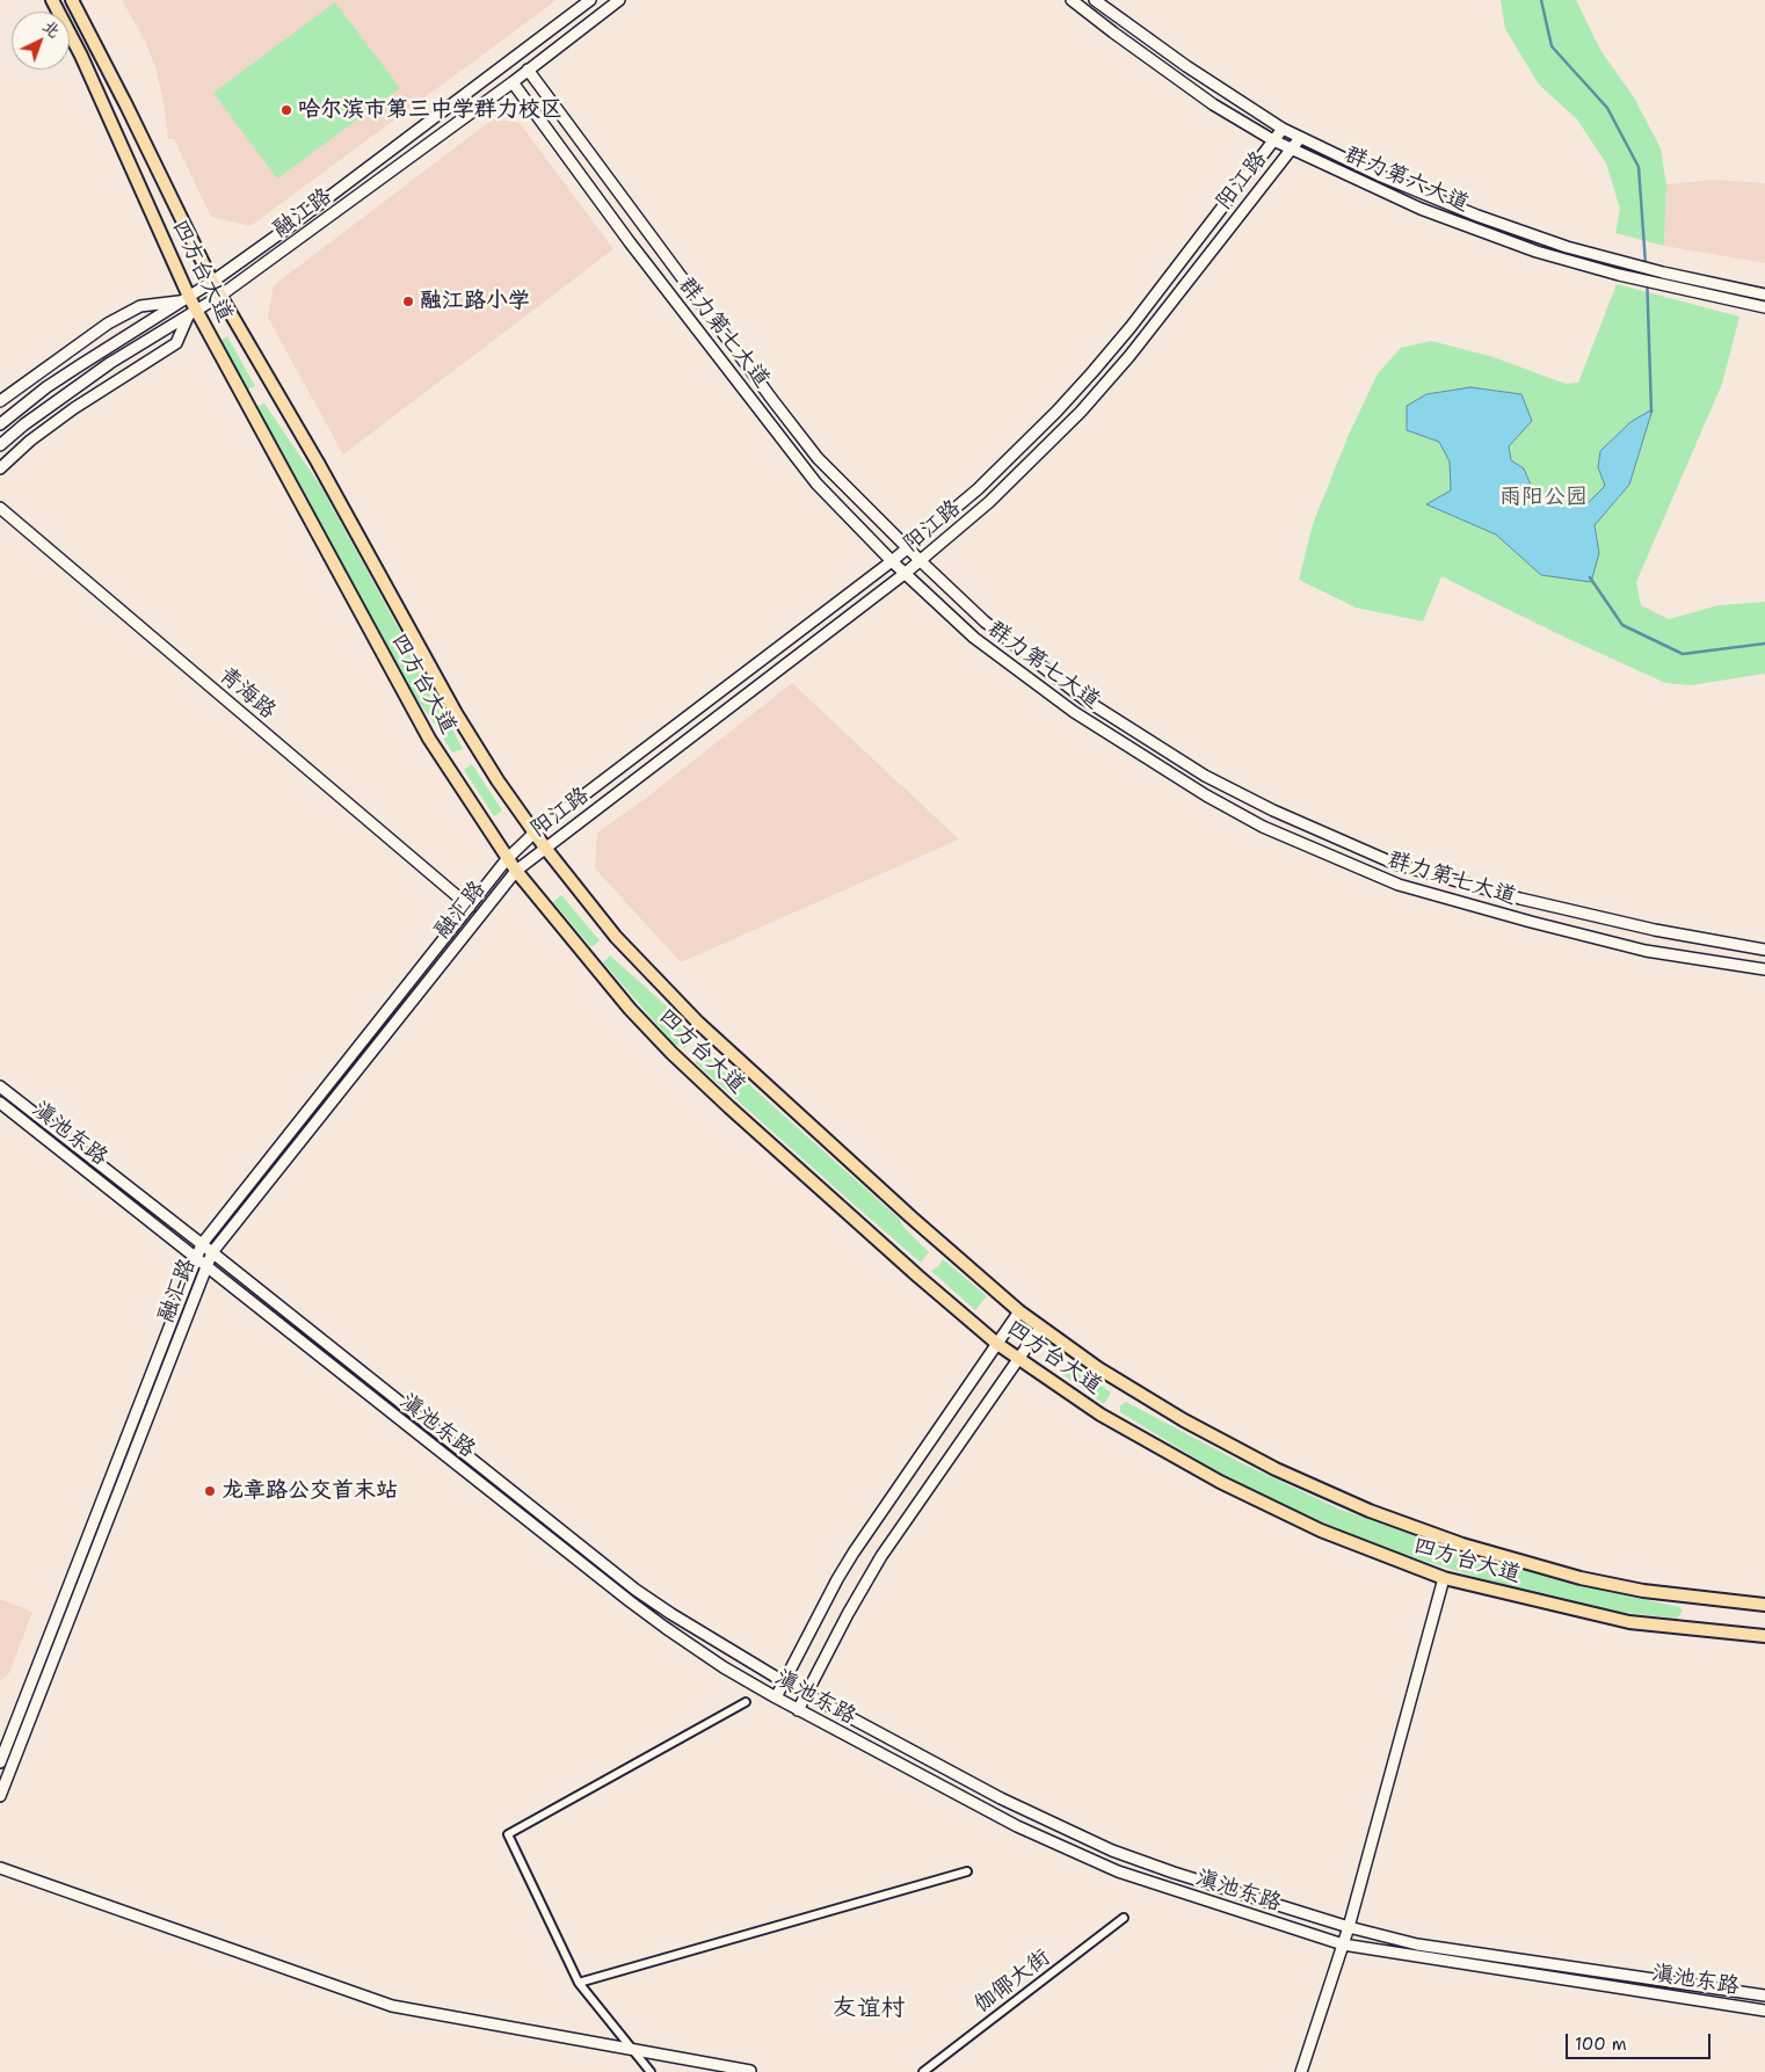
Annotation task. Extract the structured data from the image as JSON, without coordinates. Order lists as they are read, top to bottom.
{
  "streets": {
    "main road": ["四方台大道"],
    "street": [
      "群力第六大道",
      "阳江路",
      "融江路",
      "群力第七大道",
      "青海路",
      "融汇路",
      "滇池东路",
      "伽倻大街"
    ]
  },
  "crossings": [
    ["群力第六大道", "阳江路"],
    ["阳江路", "四方台大道"],
    ["阳江路", "群力第七大道"],
    ["阳江路", "融汇路"],
    ["融江路", "四方台大道"],
    ["融江路", "群力第七大道"],
    ["四方台大道", "融汇路"],
    ["青海路", "融汇路"],
    ["融汇路", "滇池东路"]
  ],
  "districts": ["友谊村"],
  "parks": ["雨阳公园"],
  "places": ["哈尔滨市第三中学群力校区", "融江路小学", "龙章路公交首末站"],
  "scale_bar": "100 m",
  "north": "top right"
}
